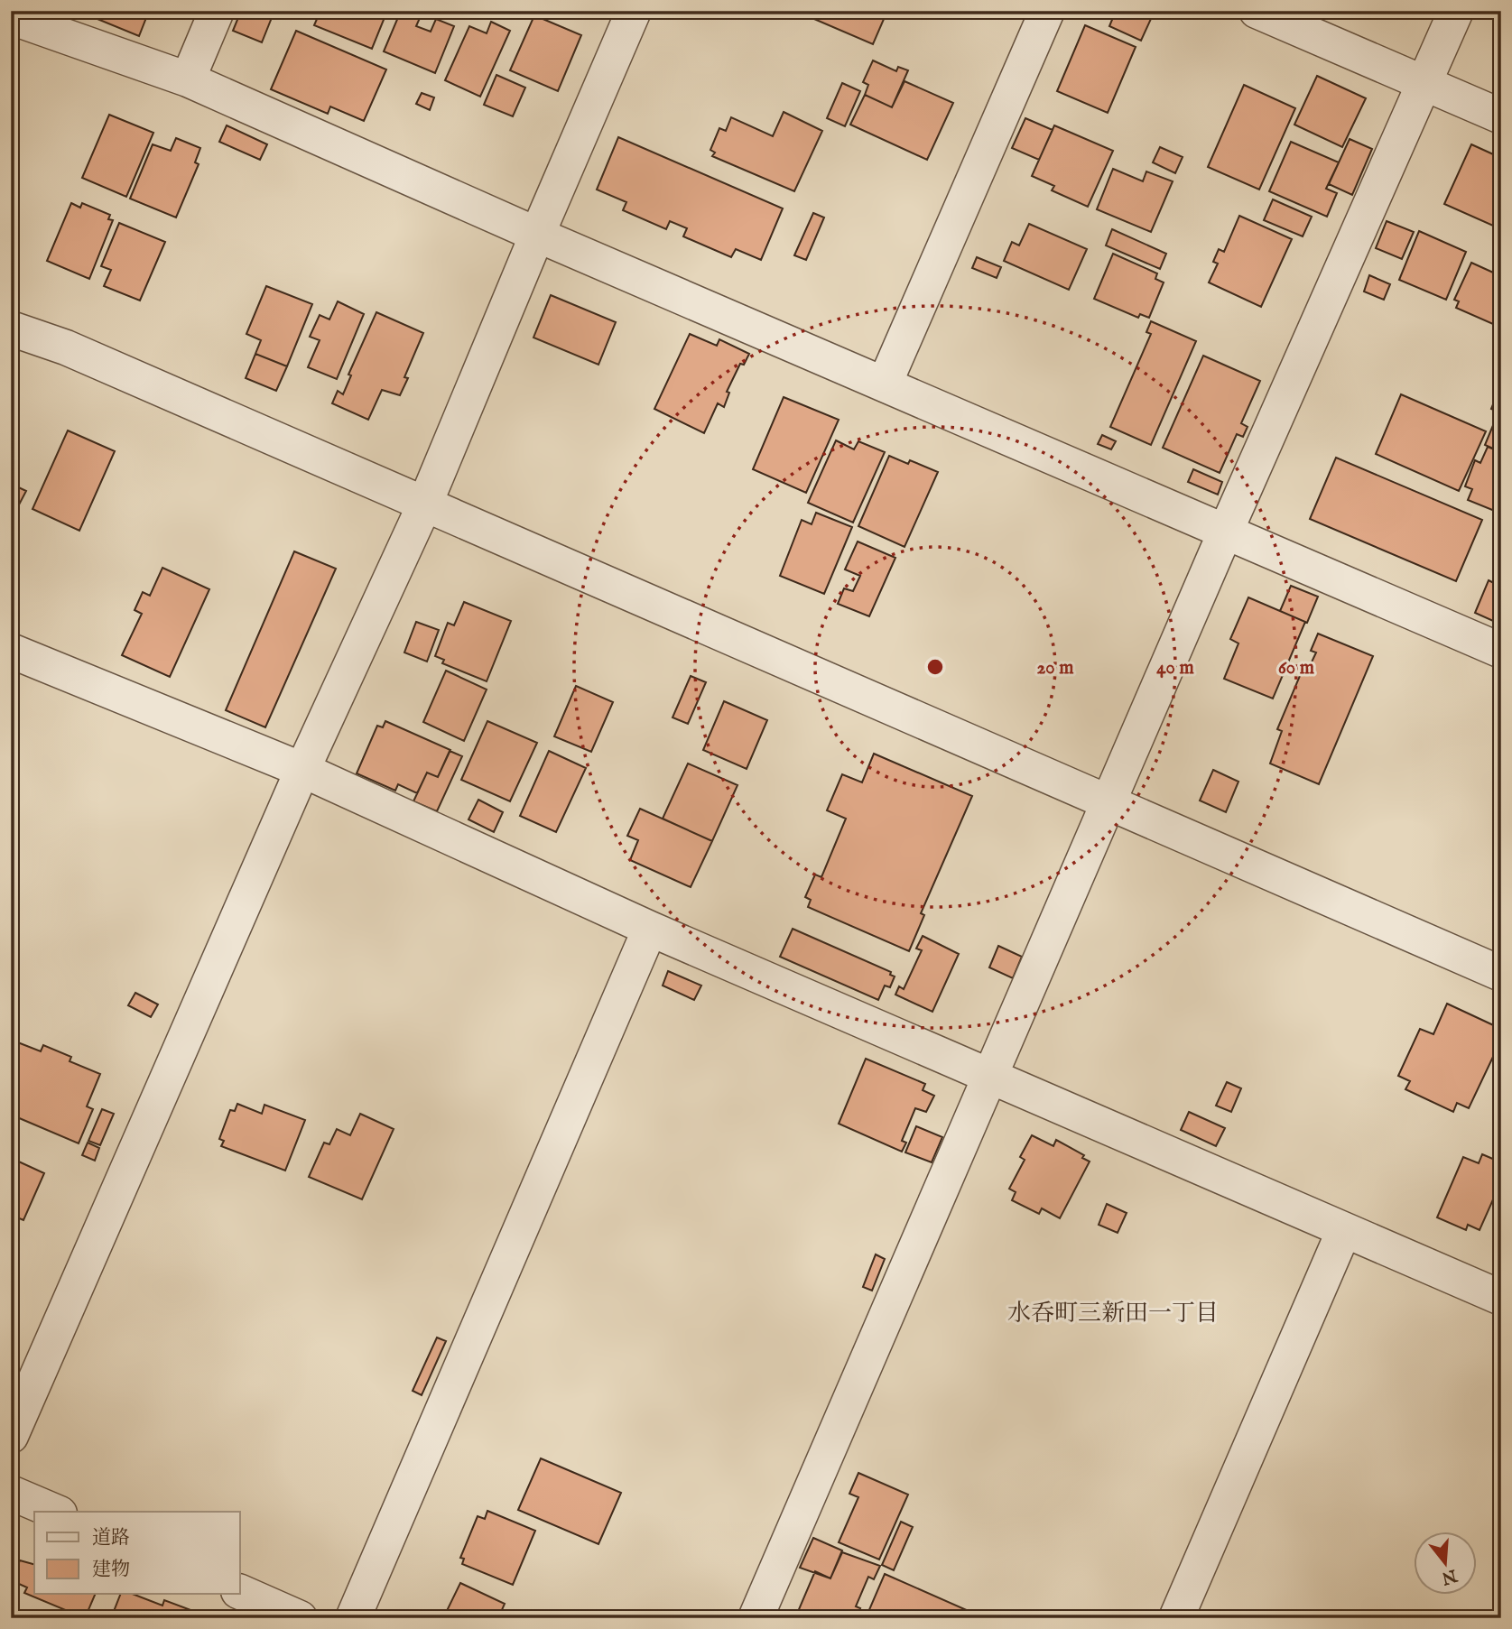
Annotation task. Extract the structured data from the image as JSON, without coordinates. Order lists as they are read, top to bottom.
{
  "districts": ["水呑町三新田一丁目"],
  "legend": ["道路", "建物"],
  "north": "bottom",
  "rings": ["20 m", "40 m", "60 m"]
}
